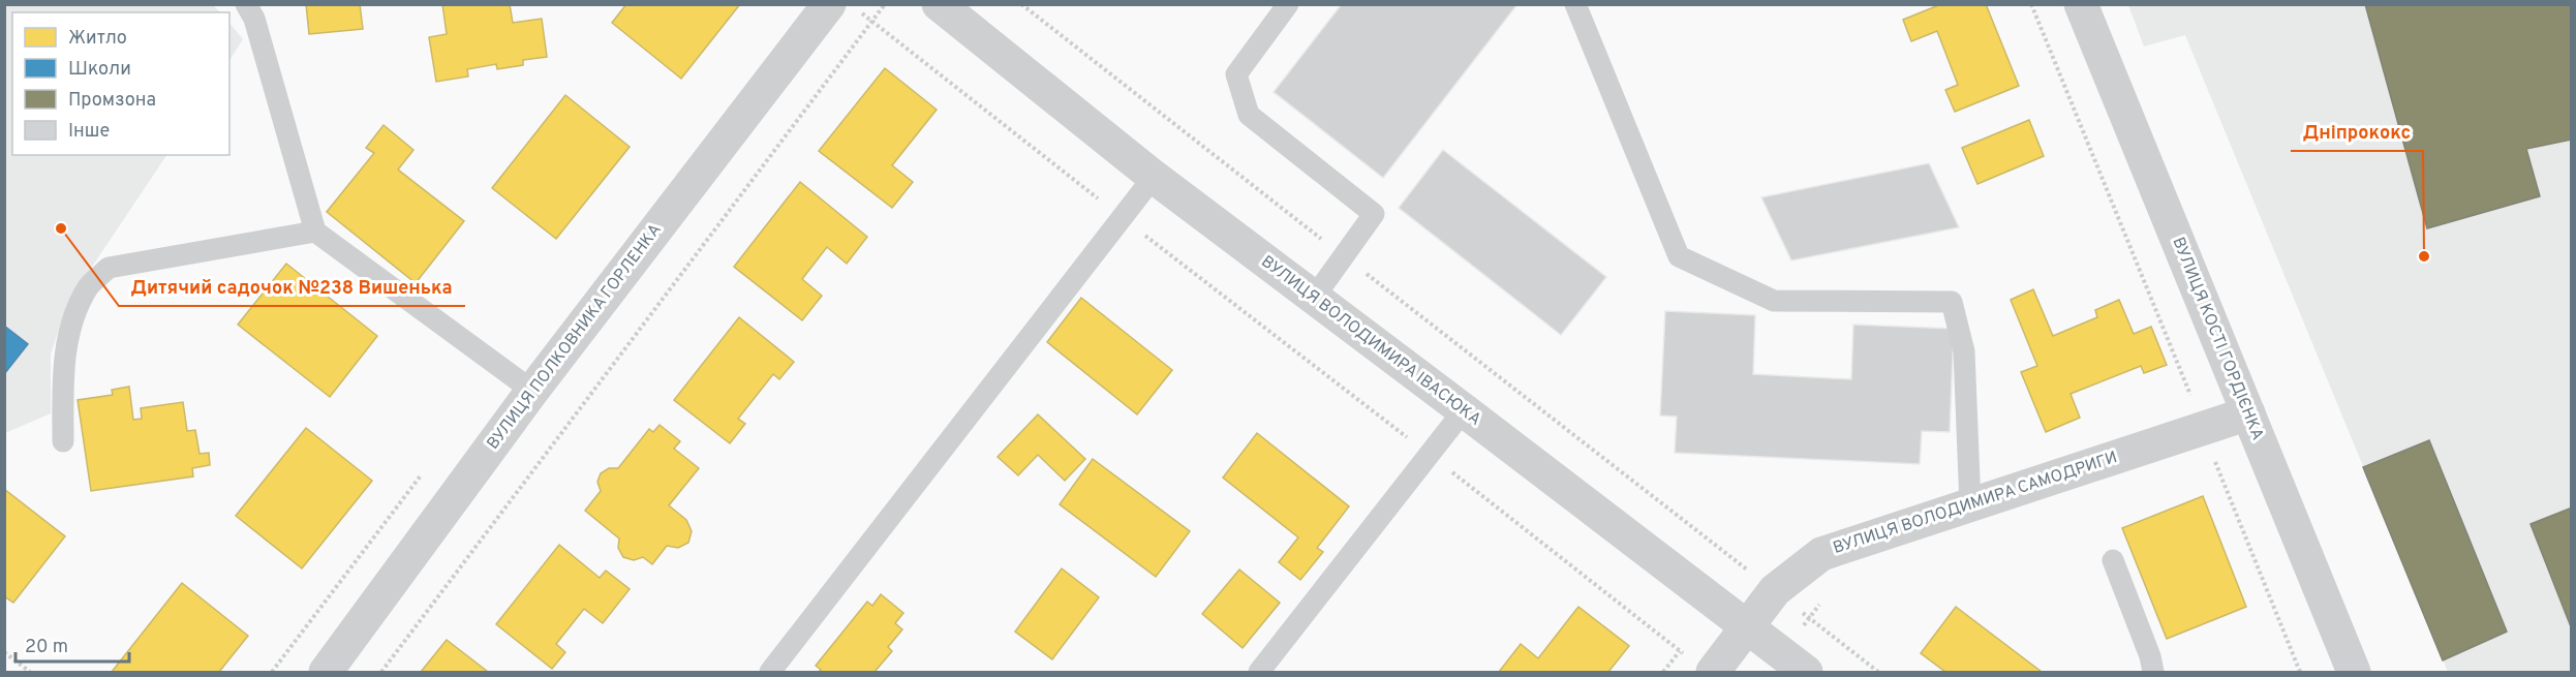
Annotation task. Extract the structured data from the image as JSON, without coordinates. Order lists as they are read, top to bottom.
{
  "streets": {
    "street": [
      "ВУЛИЦЯ ПОЛКОВНИКА ГОРЛЕНКА",
      "ВУЛИЦЯ КОСТІ ГОРДІЄНКА",
      "ВУЛИЦЯ ВОЛОДИМИРА ІВАСЮКА",
      "ВУЛИЦЯ ВОЛОДИМИРА САМОДРИГИ"
    ]
  },
  "crossings": [
    ["ВУЛИЦЯ КОСТІ ГОРДІЄНКА", "ВУЛИЦЯ ВОЛОДИМИРА САМОДРИГИ"],
    ["ВУЛИЦЯ ВОЛОДИМИРА ІВАСЮКА", "ВУЛИЦЯ ВОЛОДИМИРА САМОДРИГИ"]
  ],
  "places": ["Дитячий садочок №238 Вишенька", "Дніпрококс"],
  "legend": [
    "Житло",
    "Школи",
    "Промзона",
    "Інше"
  ],
  "scale_bar": "20 m"
}
